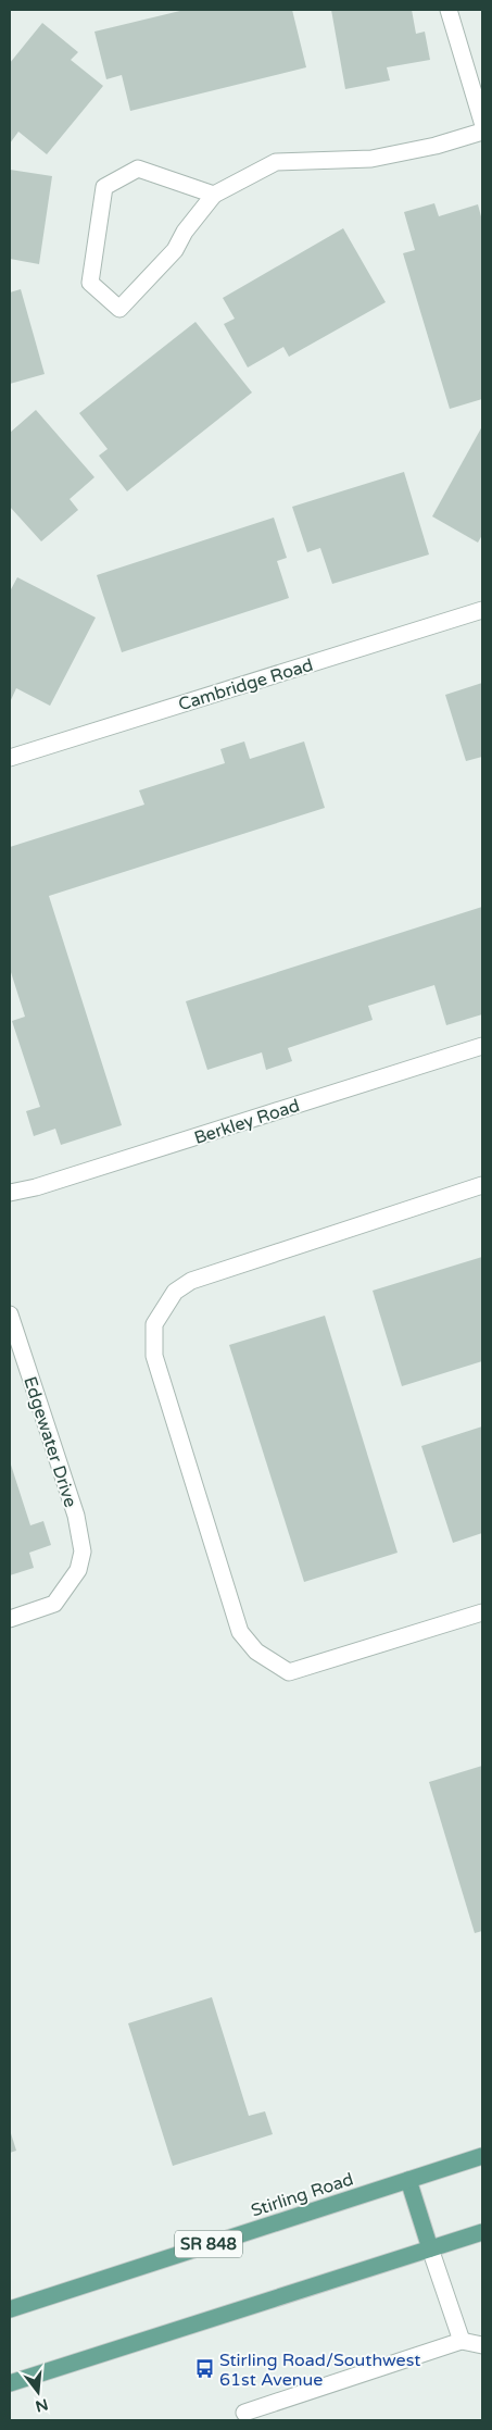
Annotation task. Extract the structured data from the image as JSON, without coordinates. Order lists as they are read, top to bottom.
{
  "streets": {
    "main road": ["Stirling Road", "SR 848"],
    "street": ["Cambridge Road", "Berkley Road", "Edgewater Drive"]
  },
  "places": {
    "bus stop": ["Stirling Road/Southwest 61st Avenue"]
  },
  "north": "bottom"
}
